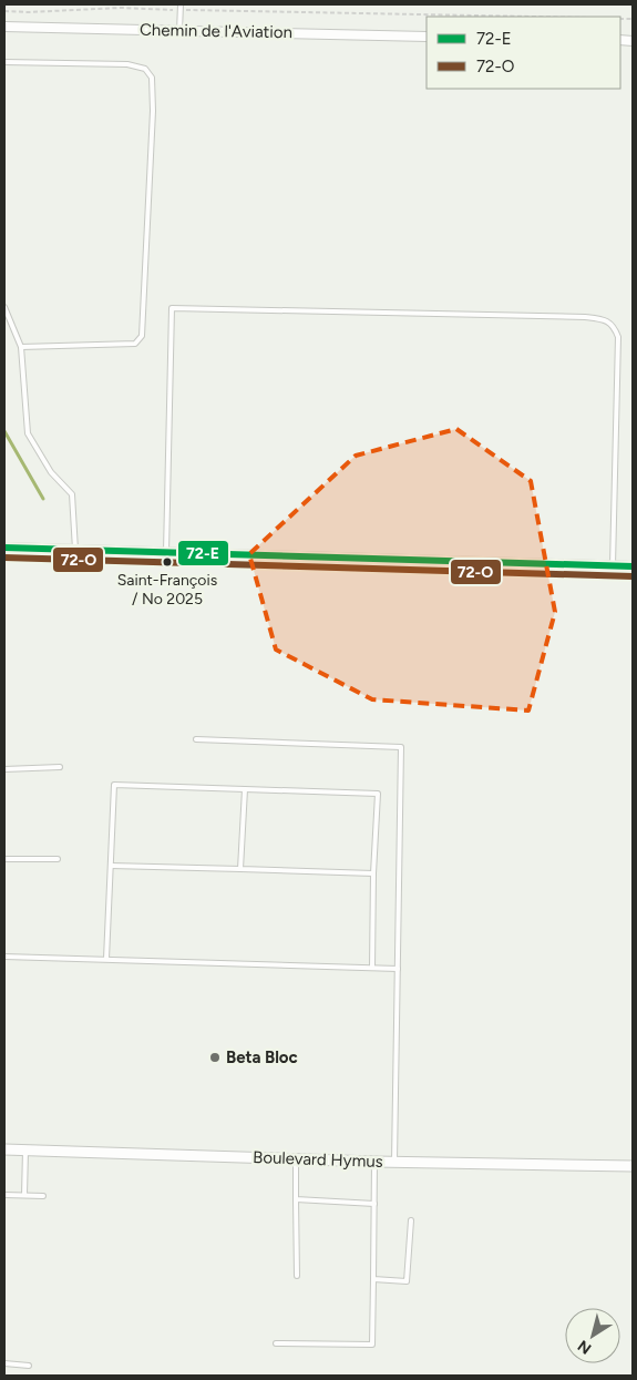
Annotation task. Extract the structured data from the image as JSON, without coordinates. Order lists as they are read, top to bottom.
{
  "streets": {
    "street": ["Chemin de l'Aviation", "Boulevard Hymus"]
  },
  "places": ["Saint-François / No 2025", "Beta Bloc"],
  "lines": ["transit line 72-E", "transit line 72-O"],
  "legend": ["72-E", "72-O"],
  "north": "bottom left"
}
